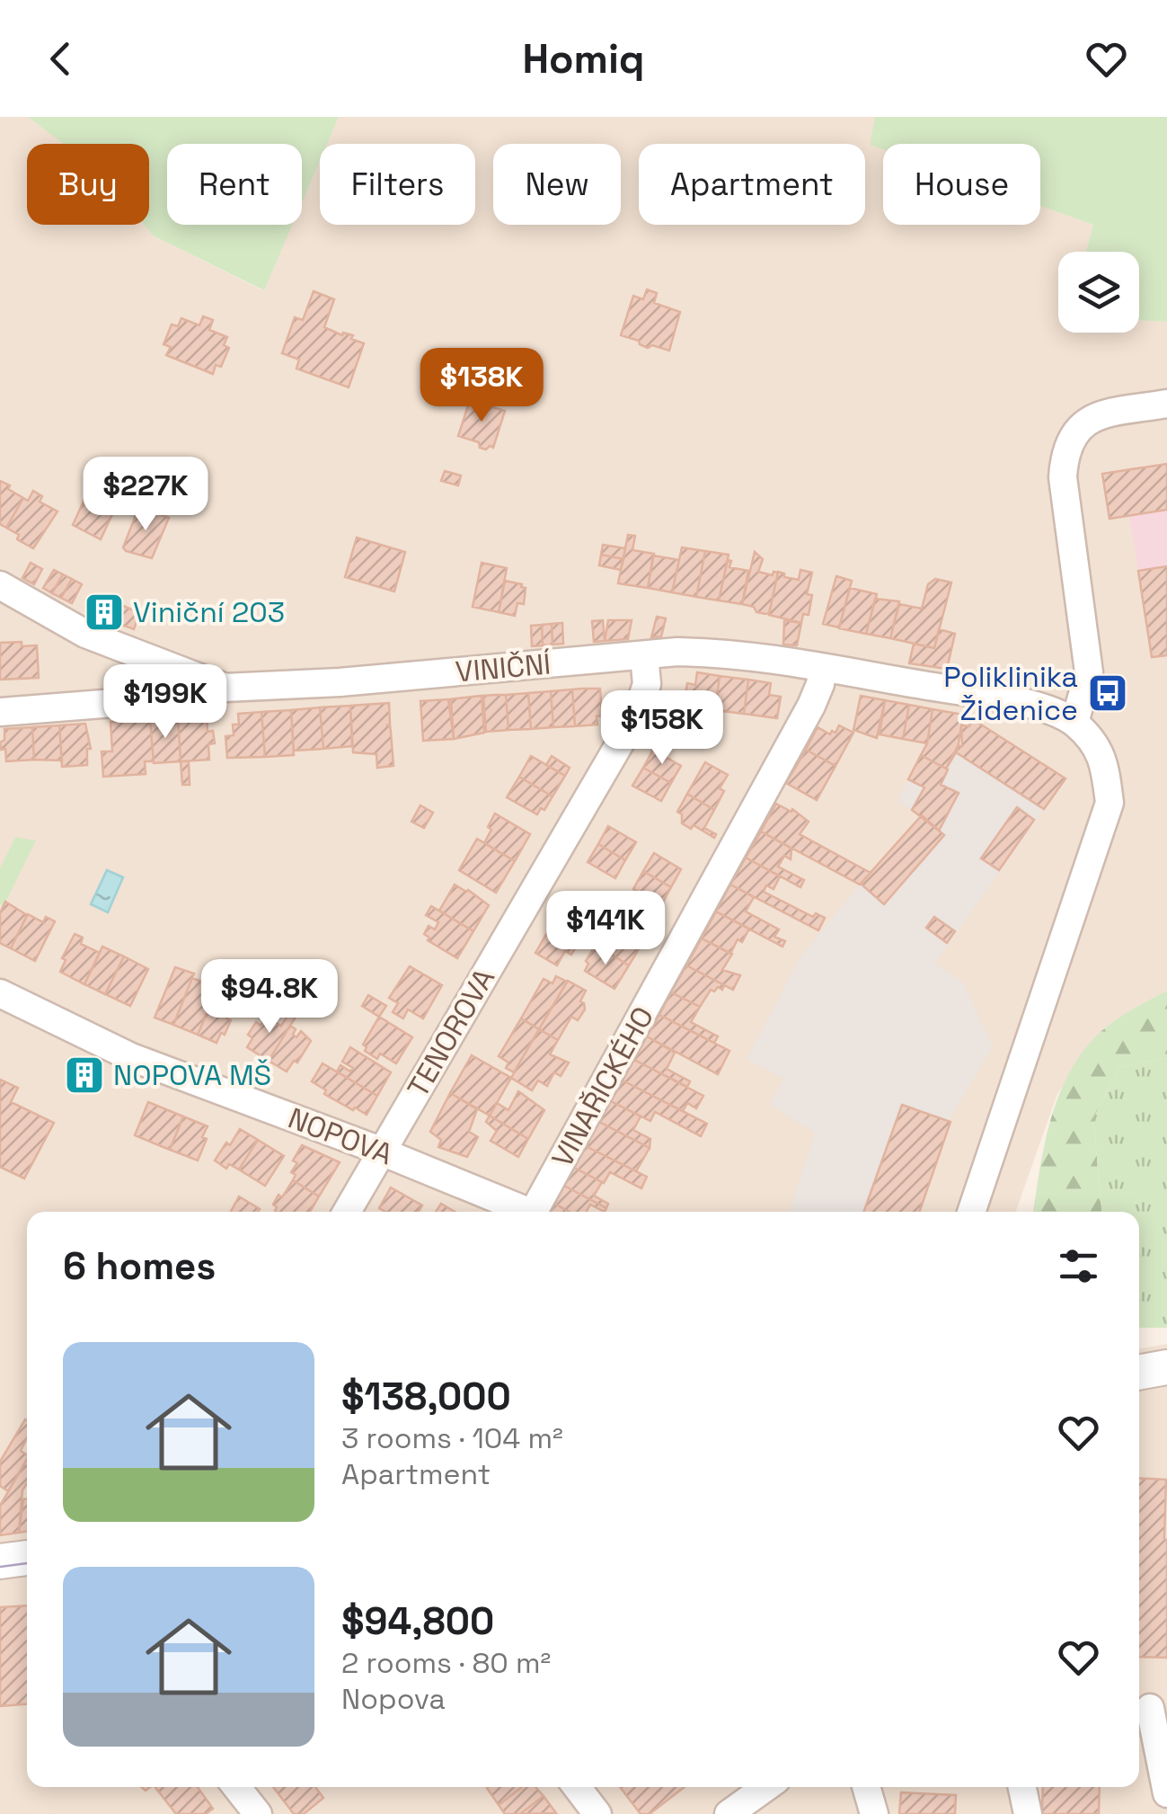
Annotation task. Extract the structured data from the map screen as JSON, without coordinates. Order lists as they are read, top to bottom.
{
  "streets": {
    "street": [
      "VINIČNÍ",
      "TENOROVA",
      "VINAŘICKÉHO",
      "NOPOVA"
    ]
  },
  "crossings": [
    ["VINIČNÍ", "TENOROVA"],
    ["VINIČNÍ", "VINAŘICKÉHO"],
    ["TENOROVA", "NOPOVA"]
  ],
  "places": {
    "building": ["Viniční 203", "NOPOVA MŠ"],
    "bus stop": ["Poliklinika Židenice"]
  },
  "page": {
    "header": "Homiq",
    "chip": [
      "Buy",
      "Rent",
      "Filters",
      "New",
      "Apartment",
      "House"
    ],
    "price": [
      "$138K",
      "$227K",
      "$199K",
      "$158K",
      "$141K",
      "$94.8K"
    ],
    "heading": "6 homes",
    "list": [
      {
        "name": "$138,000",
        "note": "3 rooms · 104 m² · Apartment"
      },
      {
        "name": "$94,800",
        "note": "2 rooms · 80 m² · Nopova"
      }
    ]
  }
}
